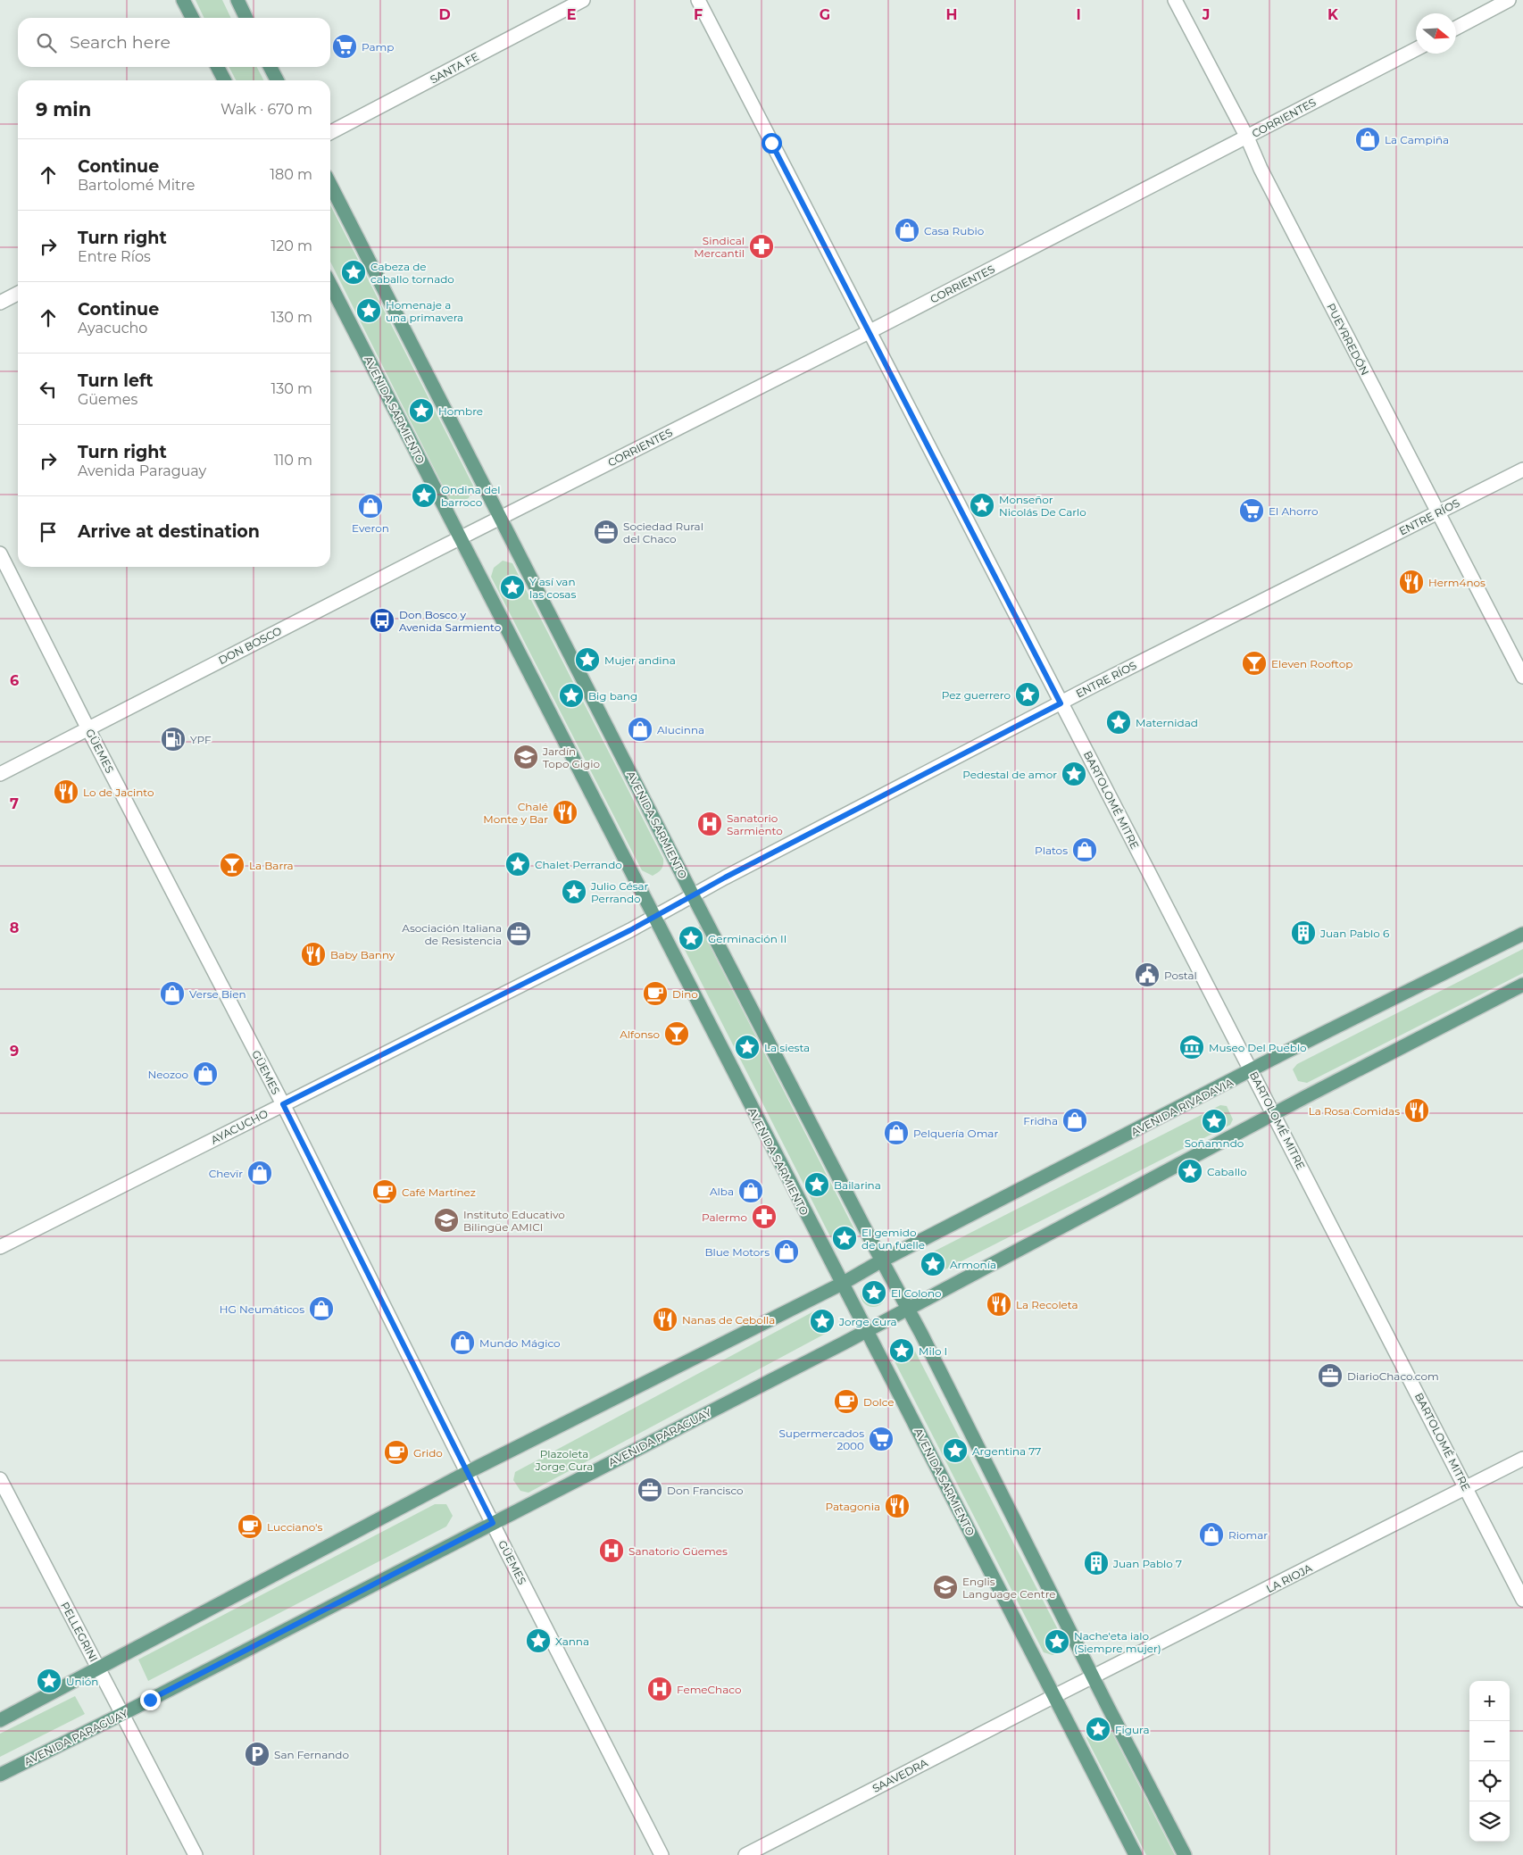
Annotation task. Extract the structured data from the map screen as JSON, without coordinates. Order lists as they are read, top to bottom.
{
  "streets": {
    "main road": ["AVENIDA SARMIENTO", "AVENIDA RIVADAVIA", "AVENIDA PARAGUAY"],
    "street": [
      "SANTA FE",
      "CORRIENTES",
      "PUEYRREDÓN",
      "ENTRE RÍOS",
      "DON BOSCO",
      "GÜEMES",
      "BARTOLOMÉ MITRE",
      "AYACUCHO",
      "LA RIOJA",
      "PELLEGRINI",
      "SAAVEDRA"
    ]
  },
  "crossings": [
    ["CORRIENTES", "PUEYRREDÓN"],
    ["CORRIENTES", "AVENIDA SARMIENTO"],
    ["CORRIENTES", "DON BOSCO"],
    ["CORRIENTES", "BARTOLOMÉ MITRE"],
    ["PUEYRREDÓN", "ENTRE RÍOS"],
    ["AVENIDA SARMIENTO", "ENTRE RÍOS"],
    ["AVENIDA SARMIENTO", "DON BOSCO"],
    ["AVENIDA SARMIENTO", "AVENIDA RIVADAVIA"],
    ["AVENIDA SARMIENTO", "AYACUCHO"],
    ["AVENIDA SARMIENTO", "AVENIDA PARAGUAY"],
    ["AVENIDA SARMIENTO", "LA RIOJA"],
    ["AVENIDA SARMIENTO", "SAAVEDRA"],
    ["ENTRE RÍOS", "BARTOLOMÉ MITRE"],
    ["ENTRE RÍOS", "AYACUCHO"],
    ["DON BOSCO", "GÜEMES"],
    ["GÜEMES", "AYACUCHO"],
    ["GÜEMES", "AVENIDA PARAGUAY"],
    ["BARTOLOMÉ MITRE", "AVENIDA RIVADAVIA"],
    ["BARTOLOMÉ MITRE", "LA RIOJA"],
    ["AVENIDA PARAGUAY", "PELLEGRINI"],
    ["LA RIOJA", "SAAVEDRA"]
  ],
  "parks": ["Plazoleta Jorge Cura"],
  "places": {
    "supermarket": ["Pamp", "El Ahorro", "Supermercados 2000"],
    "shop": [
      "La Campiña",
      "Casa Rubio",
      "Everon",
      "Alucinna",
      "Platos",
      "Verse Bien",
      "Neozoo",
      "Fridha",
      "Pelquería Omar",
      "Chevïr",
      "Alba",
      "Blue Motors",
      "HG Neumáticos",
      "Mundo Mágico",
      "Riomar"
    ],
    "pharmacy": ["Sindical Mercantil", "Palermo"],
    "place": [
      "Cabeza de caballo tornado",
      "Homenaje a una primavera",
      "Hombre",
      "Ondina del barroco",
      "Monseñor Nicolás De Carlo",
      "Y así van las cosas",
      "Mujer andina",
      "Pez guerrero",
      "Big bang",
      "Maternidad",
      "Pedestal de amor",
      "Chalet Perrando",
      "Julio César Perrando",
      "Germinación II",
      "La siesta",
      "Soñamndo",
      "Caballo",
      "Bailarina",
      "El gemido de un fuelle",
      "Armonía",
      "El Colono",
      "Jorge Cura",
      "Milo I",
      "Argentina 77",
      "Xanna",
      "Nache'eta ialo (Siempre mujer)",
      "Unión",
      "Figura"
    ],
    "office": [
      "Sociedad Rural del Chaco",
      "Asociación Italiana de Resistencia",
      "DiarioChaco.com",
      "Don Francisco"
    ],
    "restaurant": [
      "Herm4nos",
      "Lo de Jacinto",
      "Chalé Monte y Bar",
      "Baby Banny",
      "La Rosa Comidas",
      "La Recoleta",
      "Nanas de Cebolla",
      "Patagonia"
    ],
    "bus stop": ["Don Bosco y Avenida Sarmiento"],
    "bar": ["Eleven Rooftop", "La Barra", "Alfonso"],
    "fuel station": ["YPF"],
    "school or university": ["Jardín Topo Gigio", "Instituto Educativo Bilingüe AMICI", "Englis Language Centre"],
    "hospital": ["Sanatorio Sarmiento", "Sanatorio Güemes", "FemeChaco"],
    "building": ["Juan Pablo 6", "Juan Pablo 7"],
    "public building": ["Postal"],
    "cafe": [
      "Dino",
      "Café Martínez",
      "Dolce",
      "Grido",
      "Lucciano's"
    ],
    "museum": ["Museo Del Pueblo"],
    "parking": ["San Fernando"]
  },
  "north": "right",
  "page": {
    "search": "Search here",
    "heading": ["9 min", "Walk · 670 m"],
    "list": [
      ["Continue", "Bartolomé Mitre", "180 m"],
      ["Turn right", "Entre Ríos", "120 m"],
      ["Continue", "Ayacucho", "130 m"],
      ["Turn left", "Güemes", "130 m"],
      ["Turn right", "Avenida Paraguay", "110 m"],
      "Arrive at destination"
    ],
    "map_buttons": ["+", "−"]
  },
  "grid": {
    "columns": [
      "D",
      "E",
      "F",
      "G",
      "H",
      "I",
      "J",
      "K"
    ],
    "rows": [
      "6",
      "7",
      "8",
      "9"
    ]
  }
}
